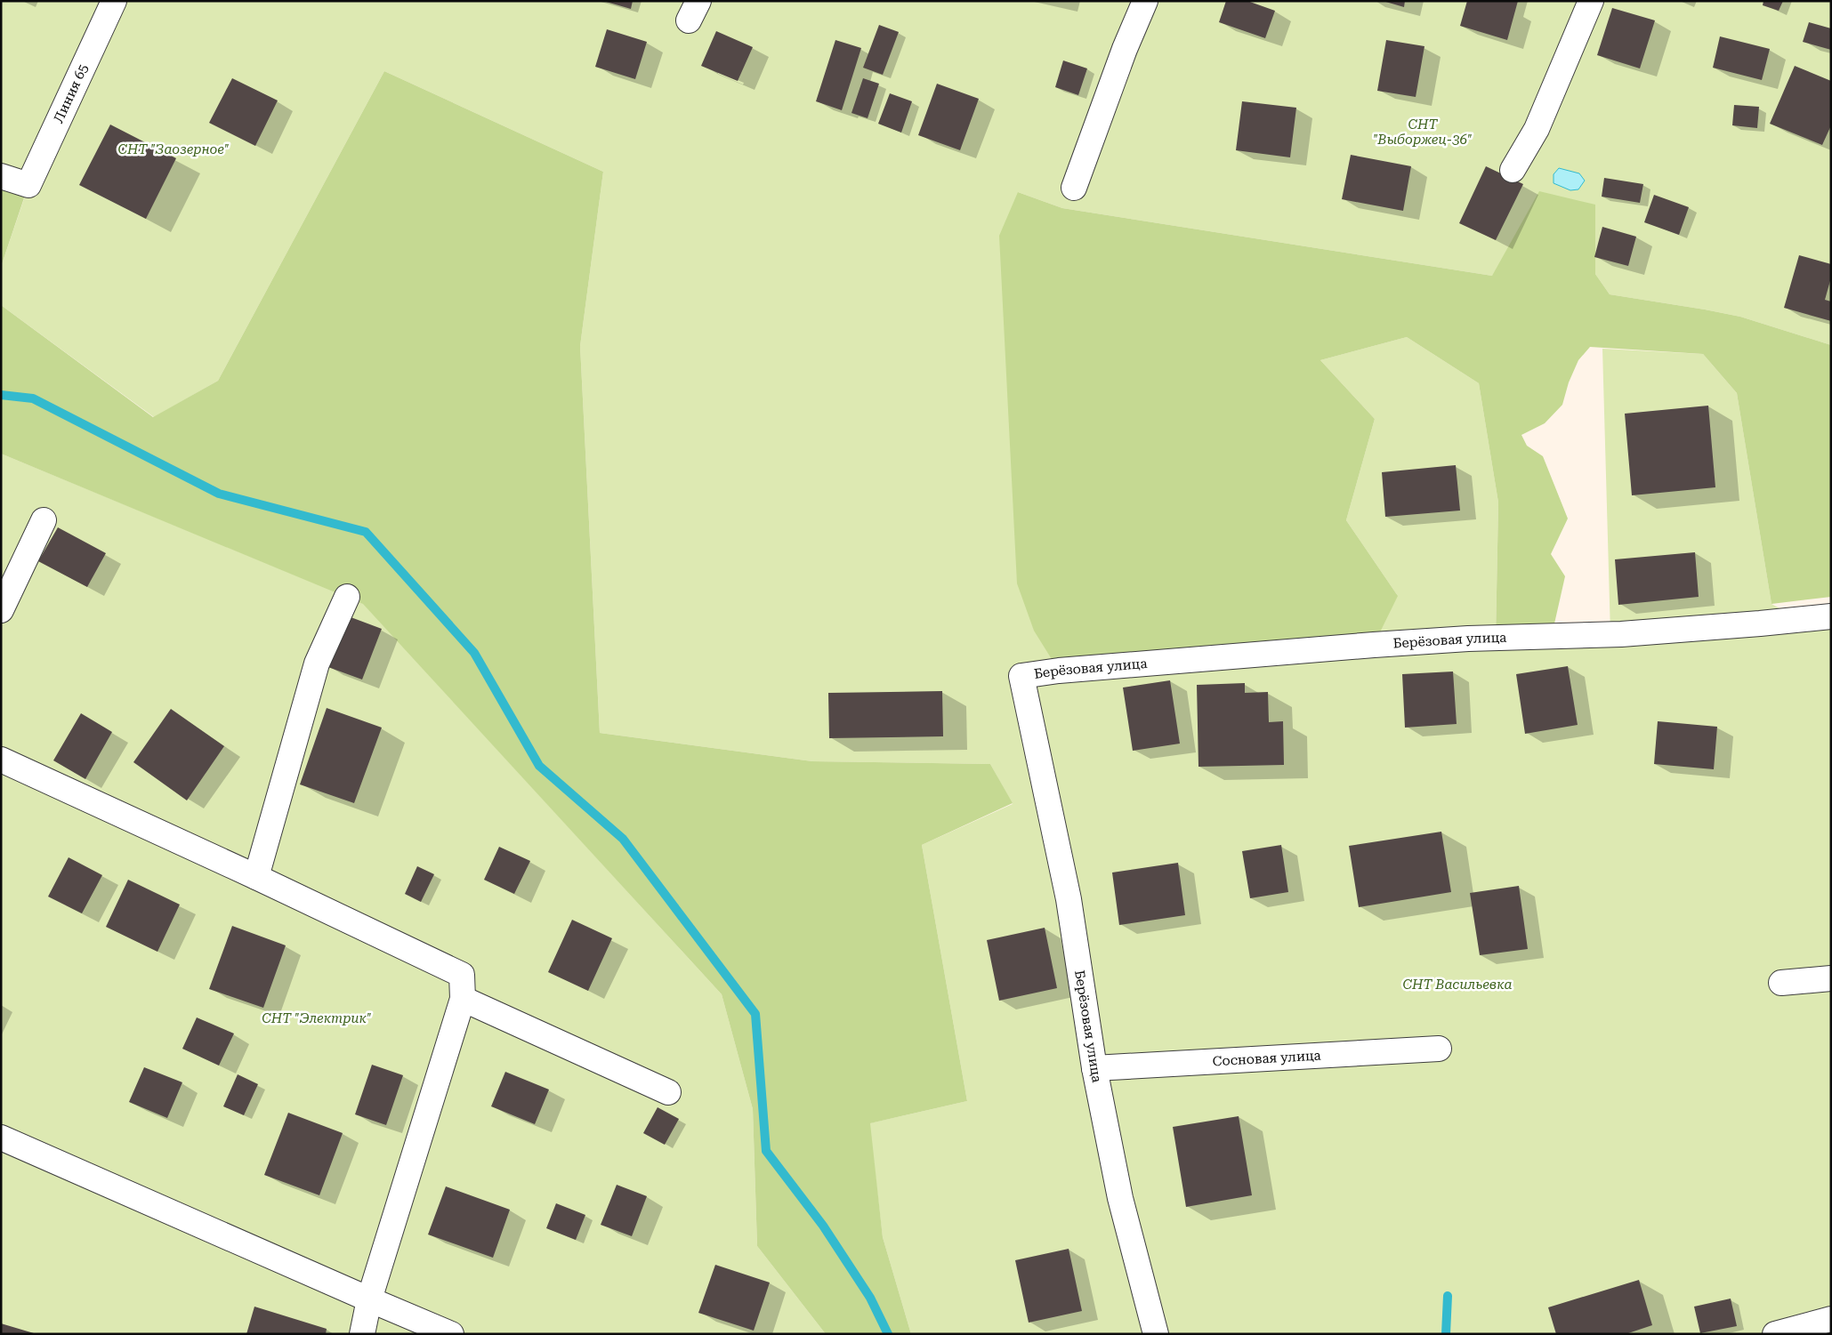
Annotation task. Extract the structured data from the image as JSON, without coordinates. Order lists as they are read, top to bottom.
{
  "streets": {
    "street": ["Линия 65", "Берёзовая улица", "Сосновая улица"]
  },
  "crossings": [
    ["Берёзовая улица", "Сосновая улица"]
  ],
  "parks": [
    "СНТ \"Выборжец-36\"",
    "СНТ \"Заозерное\"",
    "СНТ Васильевка",
    "СНТ \"Электрик\""
  ]
}
